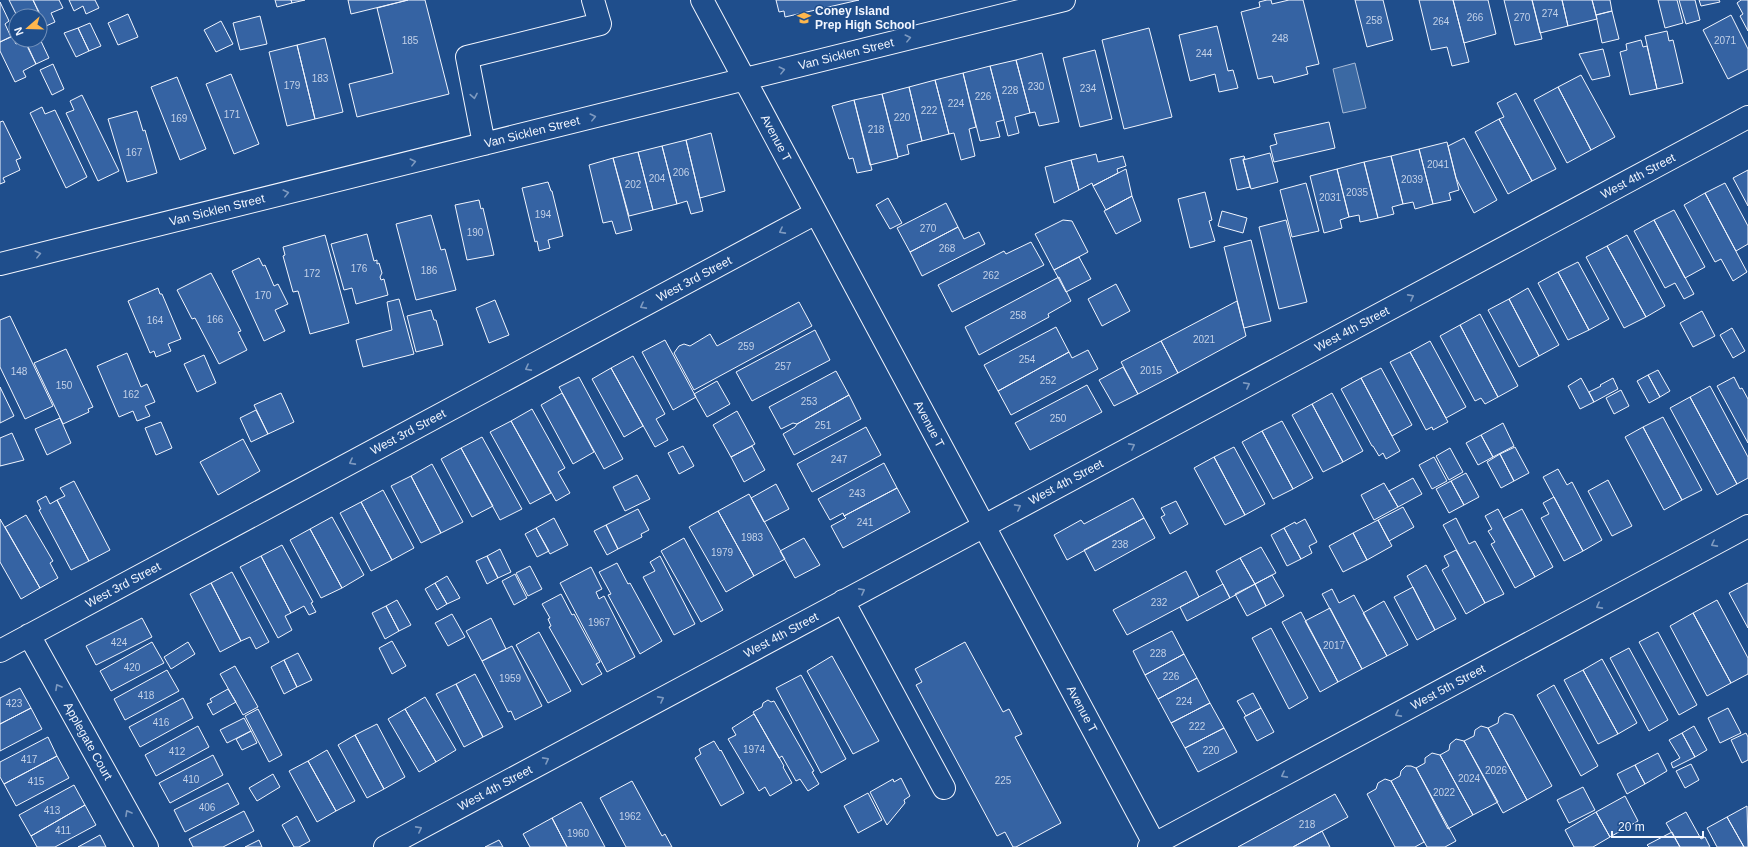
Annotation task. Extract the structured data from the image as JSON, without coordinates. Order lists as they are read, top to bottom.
{
  "streets": {
    "street": [
      "Van Sicklen Street",
      "Avenue T",
      "West 4th Street",
      "West 3rd Street",
      "West 5th Street",
      "Applegate Court"
    ]
  },
  "crossings": [
    ["Van Sicklen Street", "Avenue T"],
    ["Avenue T", "West 4th Street"],
    ["Avenue T", "West 3rd Street"],
    ["Avenue T", "West 5th Street"],
    ["West 3rd Street", "Applegate Court"]
  ],
  "one_way": [
    "Van Sicklen Street",
    "West 4th Street",
    "West 3rd Street",
    "West 5th Street",
    "Applegate Court"
  ],
  "places": {
    "school or university": ["Coney Island Prep High School"]
  },
  "house_numbers": [
    "274",
    "266",
    "270",
    "258",
    "264",
    "248",
    "185",
    "2071",
    "244",
    "183",
    "179",
    "230",
    "234",
    "228",
    "226",
    "224",
    "222",
    "171",
    "220",
    "169",
    "218",
    "167",
    "2041",
    "206",
    "204",
    "2039",
    "202",
    "2035",
    "2031",
    "194",
    "270",
    "190",
    "268",
    "176",
    "186",
    "172",
    "262",
    "170",
    "258",
    "166",
    "164",
    "2021",
    "259",
    "254",
    "257",
    "2015",
    "148",
    "252",
    "150",
    "162",
    "253",
    "250",
    "251",
    "247",
    "243",
    "241",
    "1983",
    "238",
    "1979",
    "232",
    "1967",
    "424",
    "2017",
    "228",
    "420",
    "226",
    "1959",
    "418",
    "224",
    "423",
    "416",
    "222",
    "1974",
    "220",
    "412",
    "417",
    "2026",
    "2024",
    "410",
    "225",
    "415",
    "2022",
    "406",
    "413",
    "1962",
    "218",
    "411",
    "1960"
  ],
  "scale_bar": "20 m",
  "north": "left"
}
